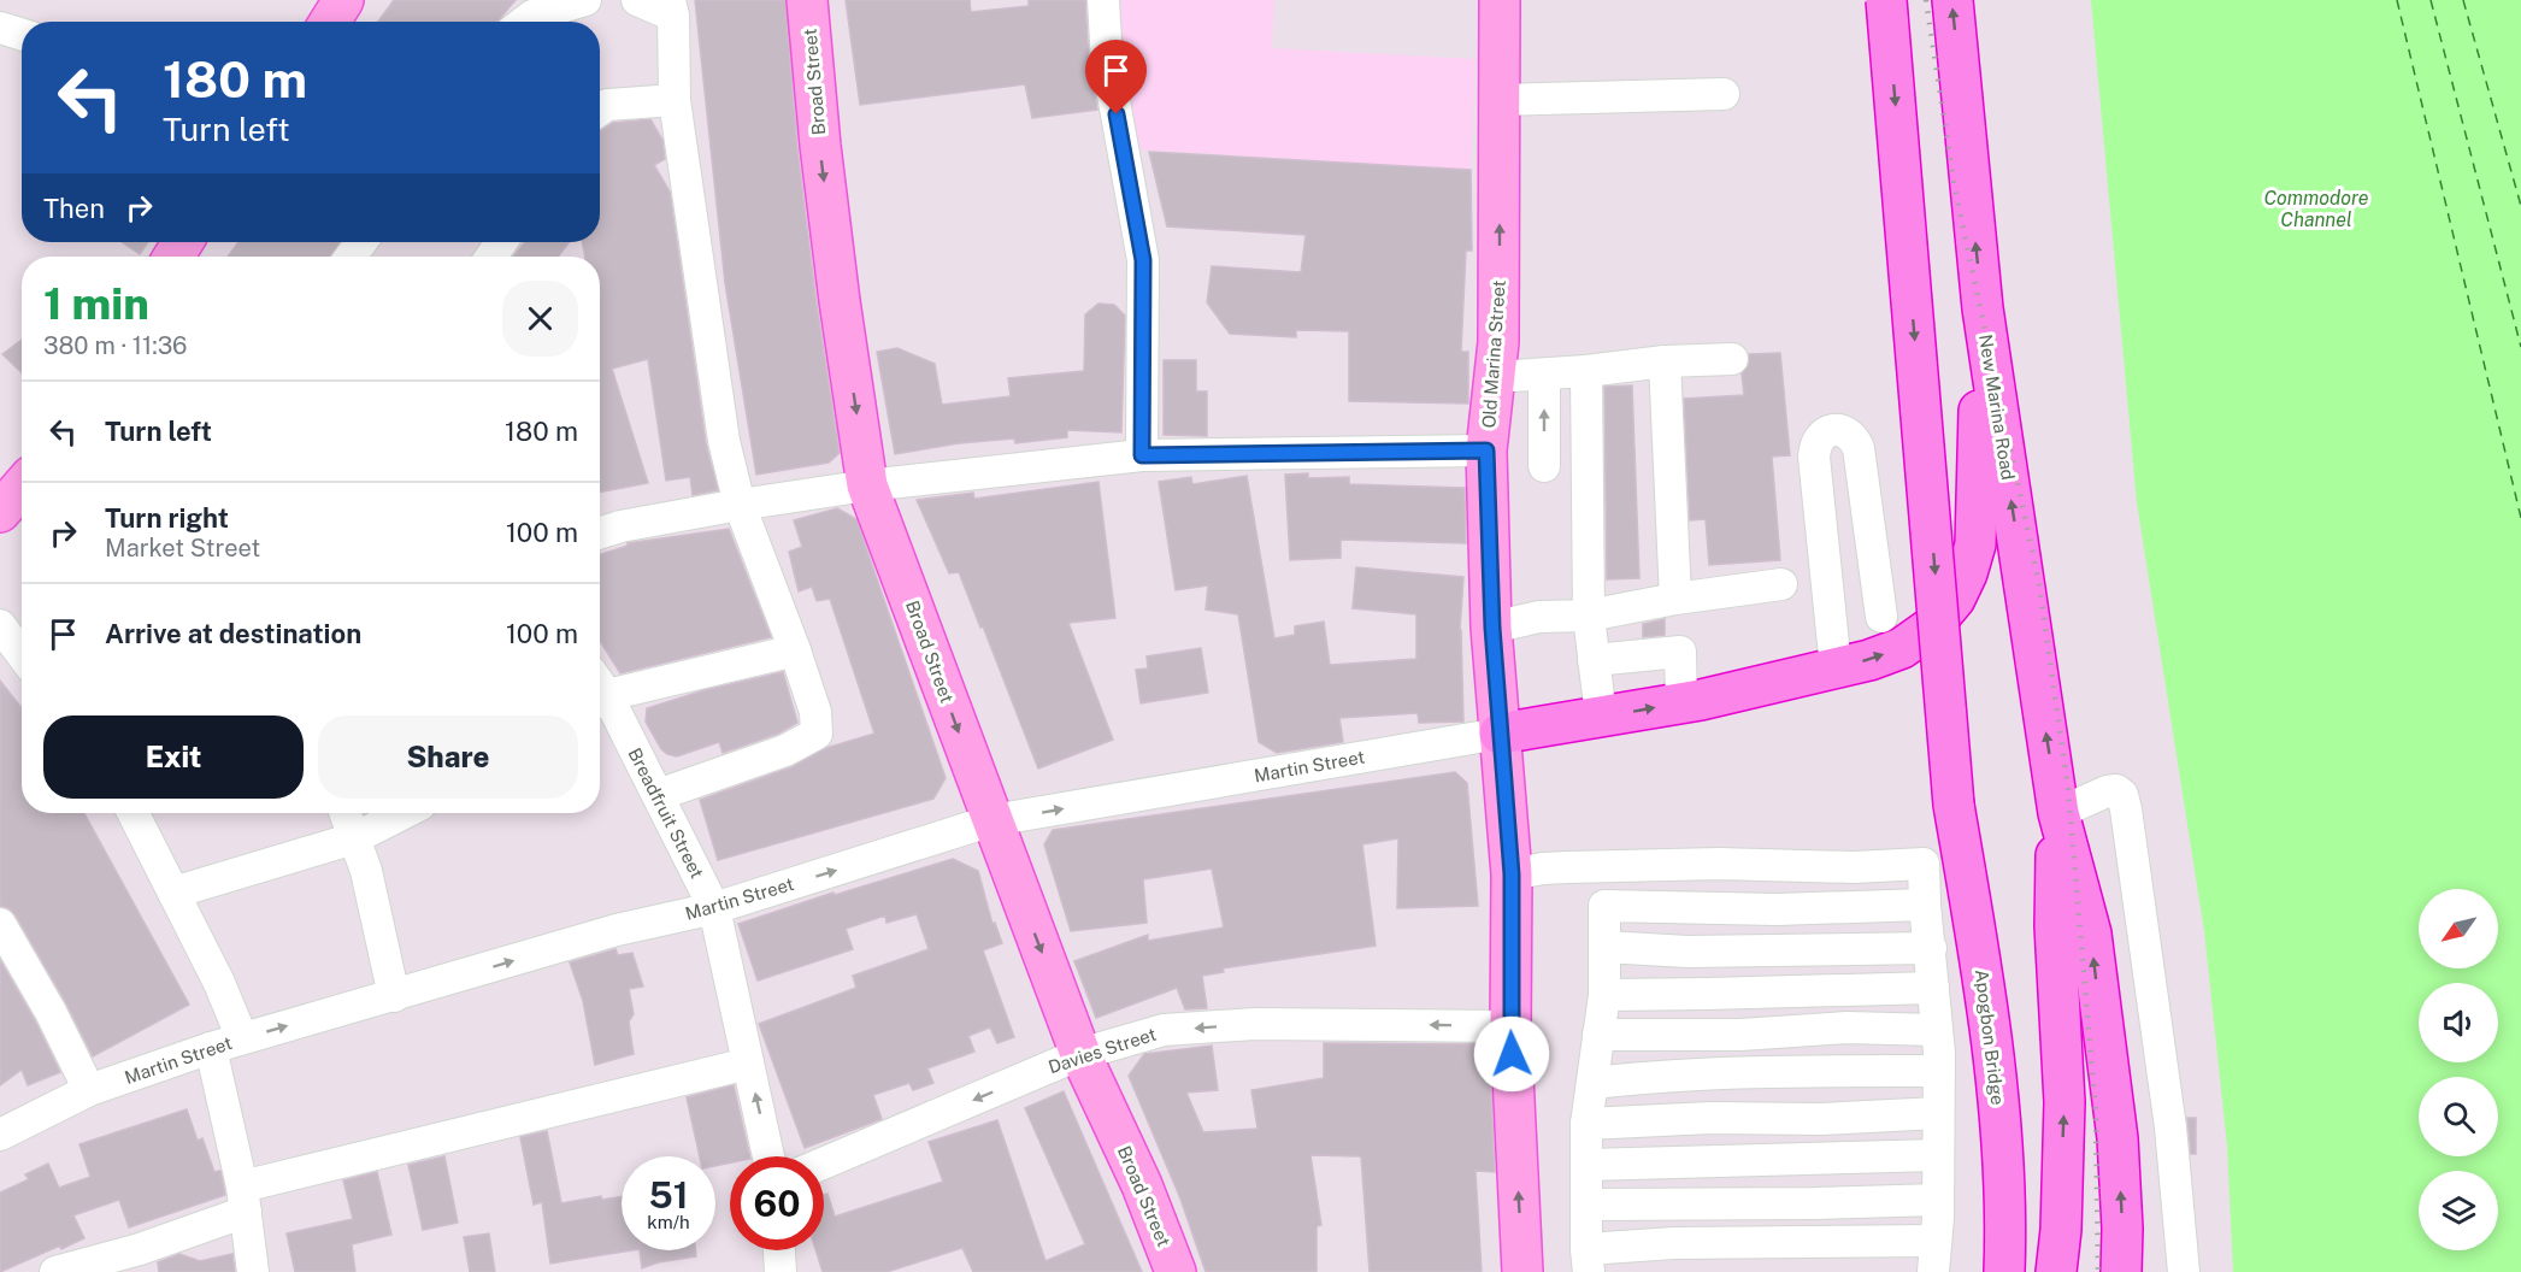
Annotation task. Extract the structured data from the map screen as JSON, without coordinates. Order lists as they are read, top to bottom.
{
  "streets": {
    "highway": ["New Marina Road", "Apogbon Bridge"],
    "main road": ["Broad Street", "Old Marina Street"],
    "street": ["Martin Street", "Breadfruit Street", "Davies Street"]
  },
  "crossings": [
    ["Broad Street", "Martin Street"],
    ["Broad Street", "Davies Street"],
    ["Old Marina Street", "Martin Street"],
    ["Old Marina Street", "Davies Street"],
    ["Martin Street", "Breadfruit Street"]
  ],
  "one_way": ["Broad Street", "Old Marina Street", "Davies Street"],
  "water": ["Commodore Channel"],
  "north": "bottom left",
  "page": {
    "turn": ["180 m", "Turn left"],
    "then": "Then",
    "heading": ["1 min", "380 m · 11:36"],
    "list": [
      {
        "name": "Turn left",
        "value": "180 m"
      },
      {
        "name": "Turn right",
        "note": "Market Street",
        "value": "100 m"
      },
      {
        "name": "Arrive at destination",
        "value": "100 m"
      }
    ],
    "buttons": ["Exit", "Share"],
    "speed": "51 km/h",
    "limit": "60"
  }
}
